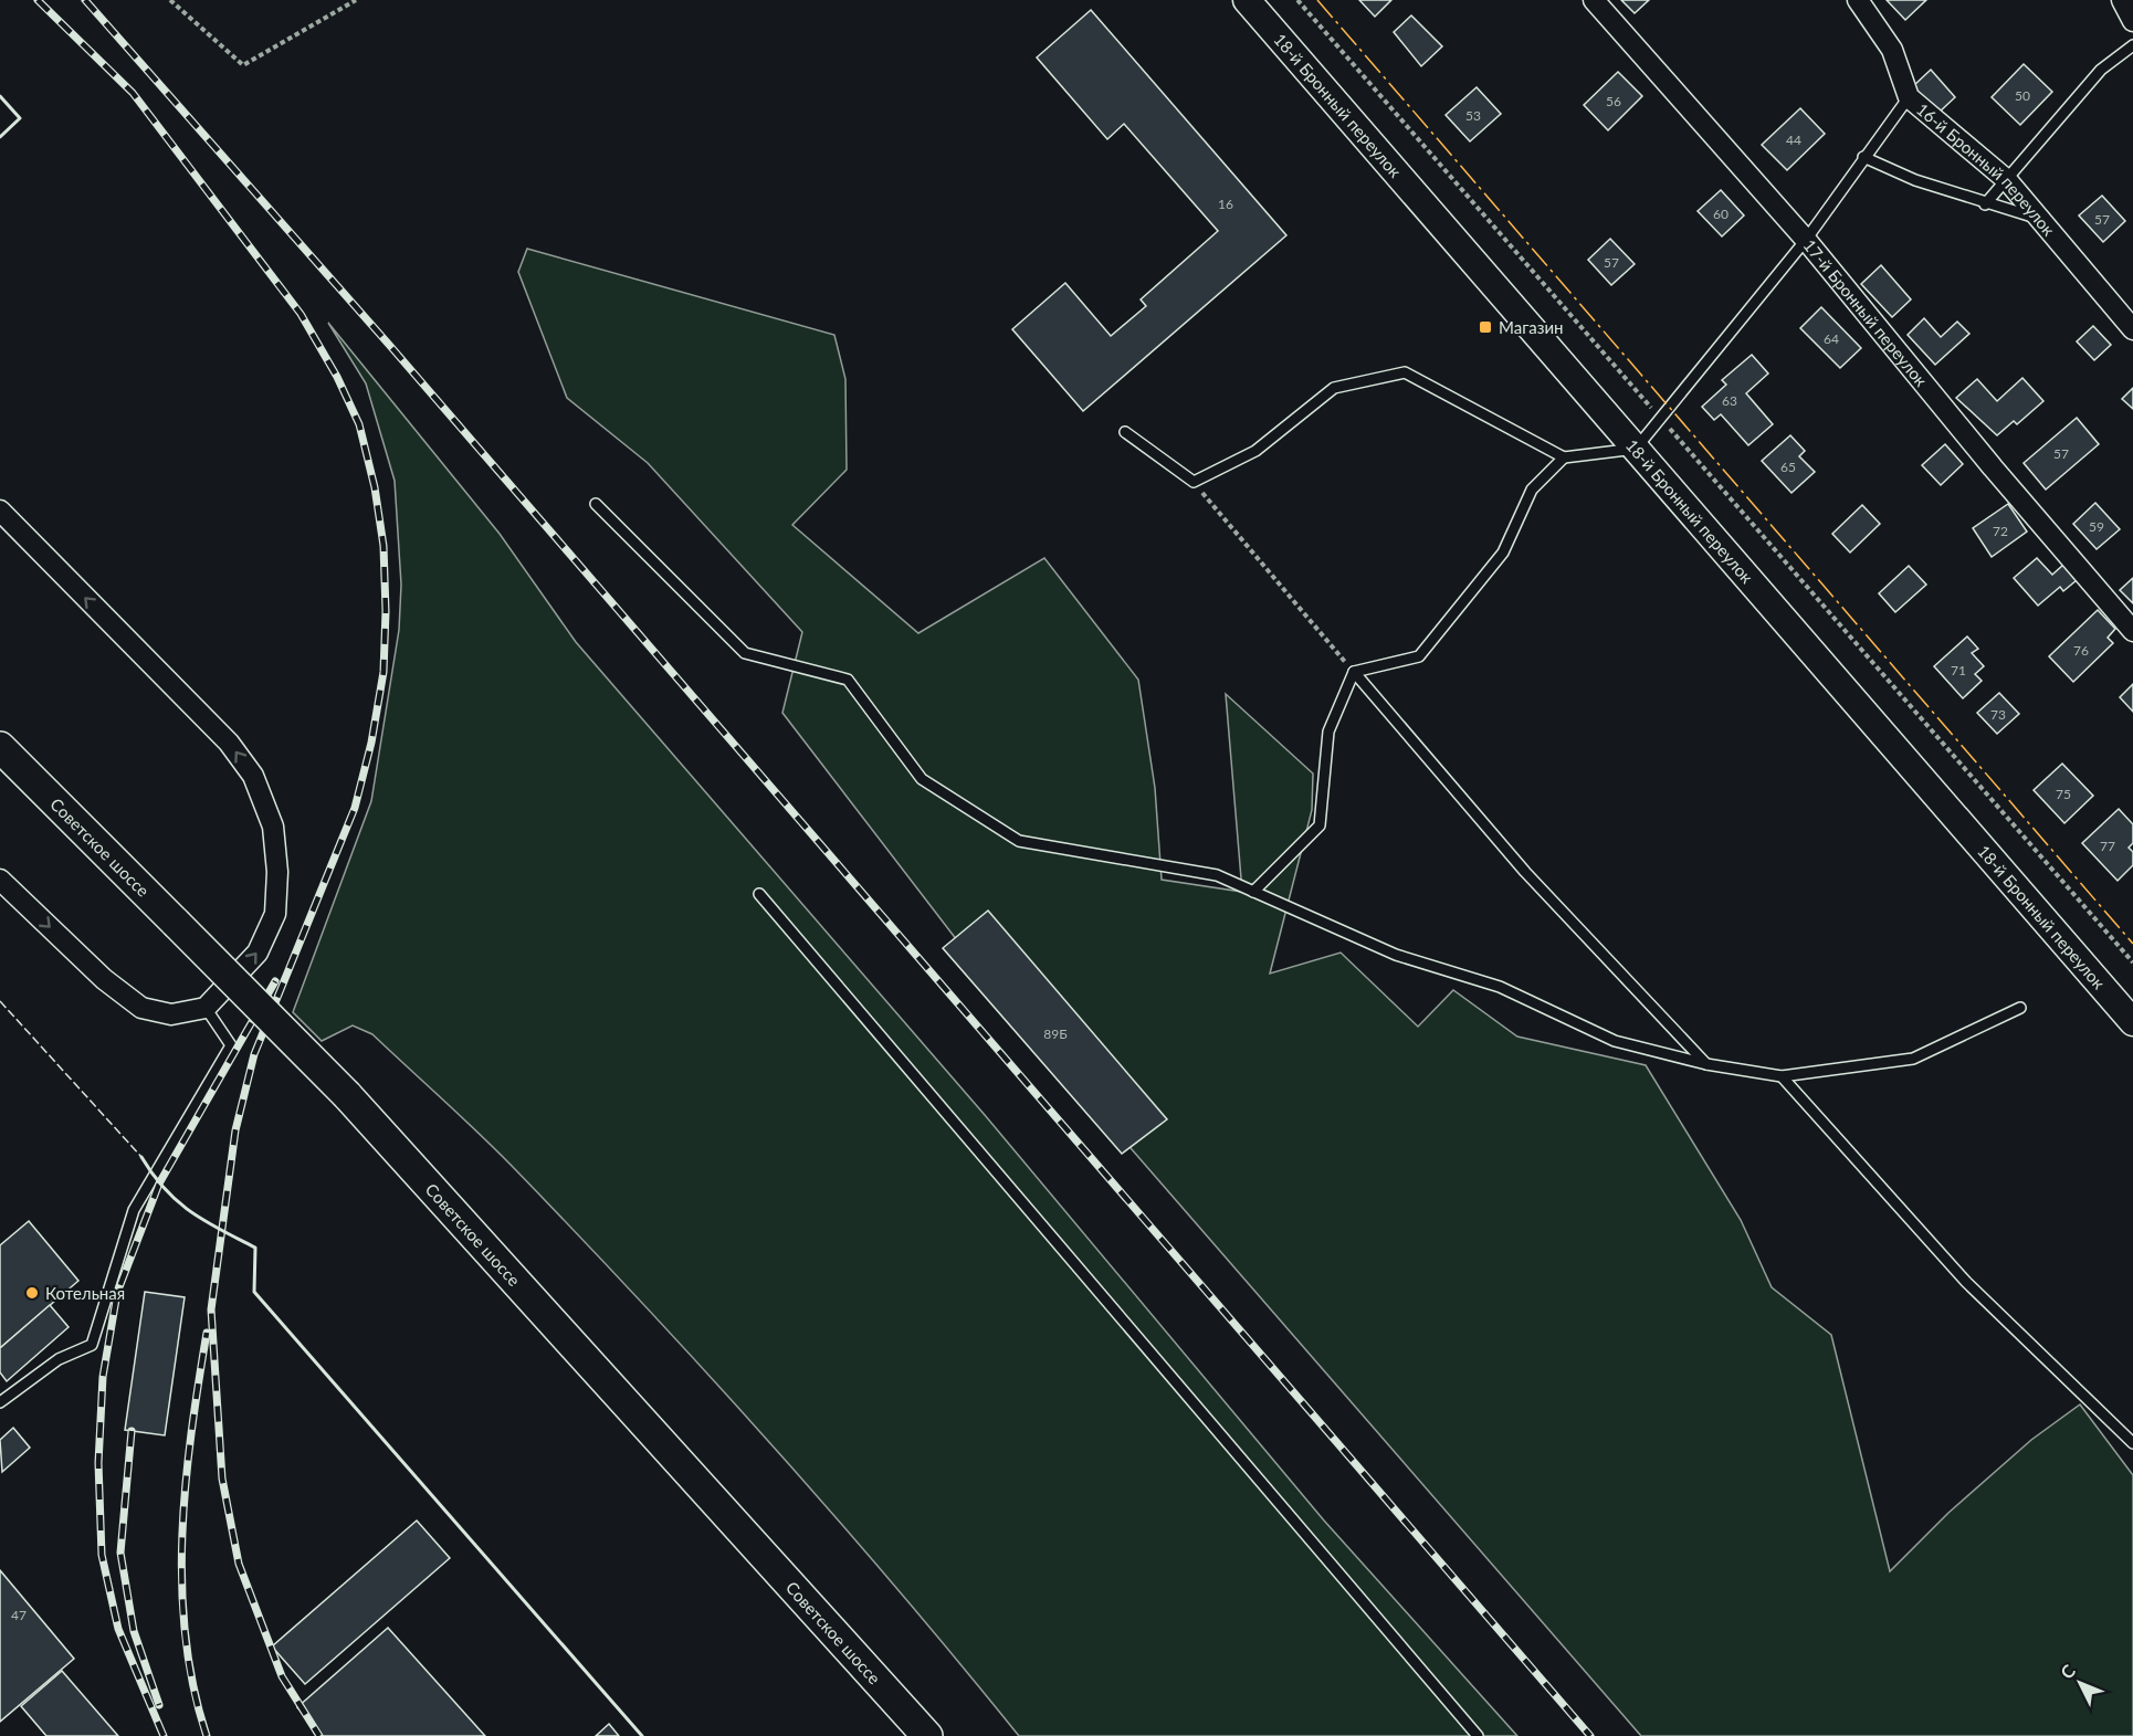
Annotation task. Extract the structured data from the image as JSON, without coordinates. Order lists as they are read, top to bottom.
{
  "streets": {
    "main road": ["Советское шоссе"],
    "street": ["18-й Бронный переулок", "16-й Бронный переулок", "17-й Бронный переулок"]
  },
  "places": {
    "transit": ["Магазин"],
    "other": ["Котельная"]
  },
  "house_numbers": [
    "50",
    "56",
    "53",
    "44",
    "16",
    "60",
    "57",
    "57",
    "64",
    "63",
    "57",
    "65",
    "59",
    "72",
    "76",
    "71",
    "73",
    "75",
    "77",
    "89Б",
    "47"
  ],
  "north": "top left"
}
